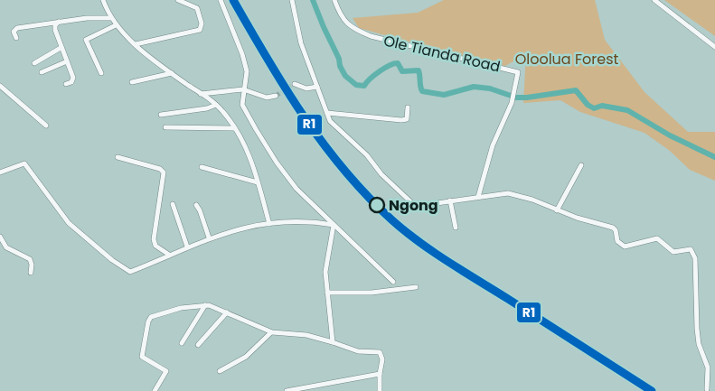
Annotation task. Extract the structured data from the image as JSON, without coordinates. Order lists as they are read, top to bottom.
{
  "streets": {
    "street": ["Ole Tianda Road"]
  },
  "parks": ["Oloolua Forest"],
  "places": ["Ngong"],
  "lines": ["transit line R1"]
}
